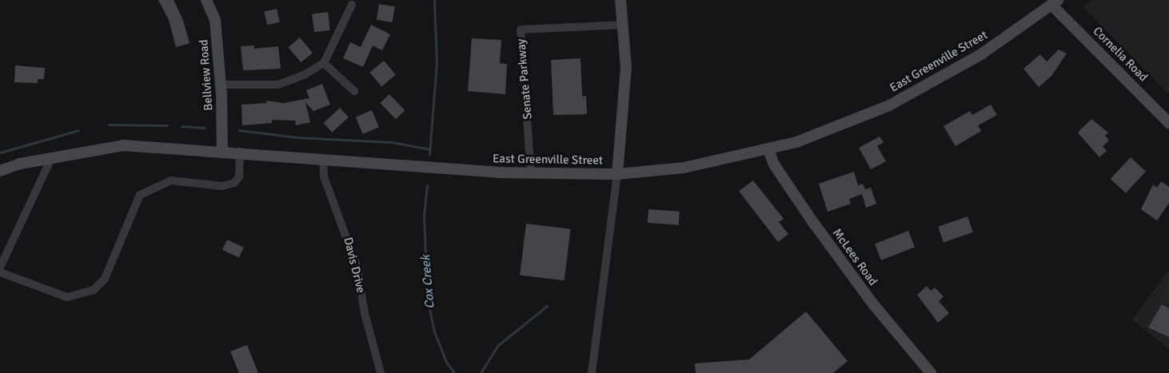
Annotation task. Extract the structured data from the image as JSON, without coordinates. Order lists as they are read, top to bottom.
{
  "streets": {
    "main road": [
      "Cornelia Road",
      "East Greenville Street",
      "Bellview Road",
      "McLees Road"
    ],
    "street": ["Senate Parkway", "Davis Drive"]
  },
  "crossings": [
    ["Cornelia Road", "East Greenville Street"],
    ["East Greenville Street", "Bellview Road"],
    ["East Greenville Street", "Senate Parkway"],
    ["East Greenville Street", "McLees Road"],
    ["East Greenville Street", "Davis Drive"]
  ],
  "water": ["Cox Creek"]
}
